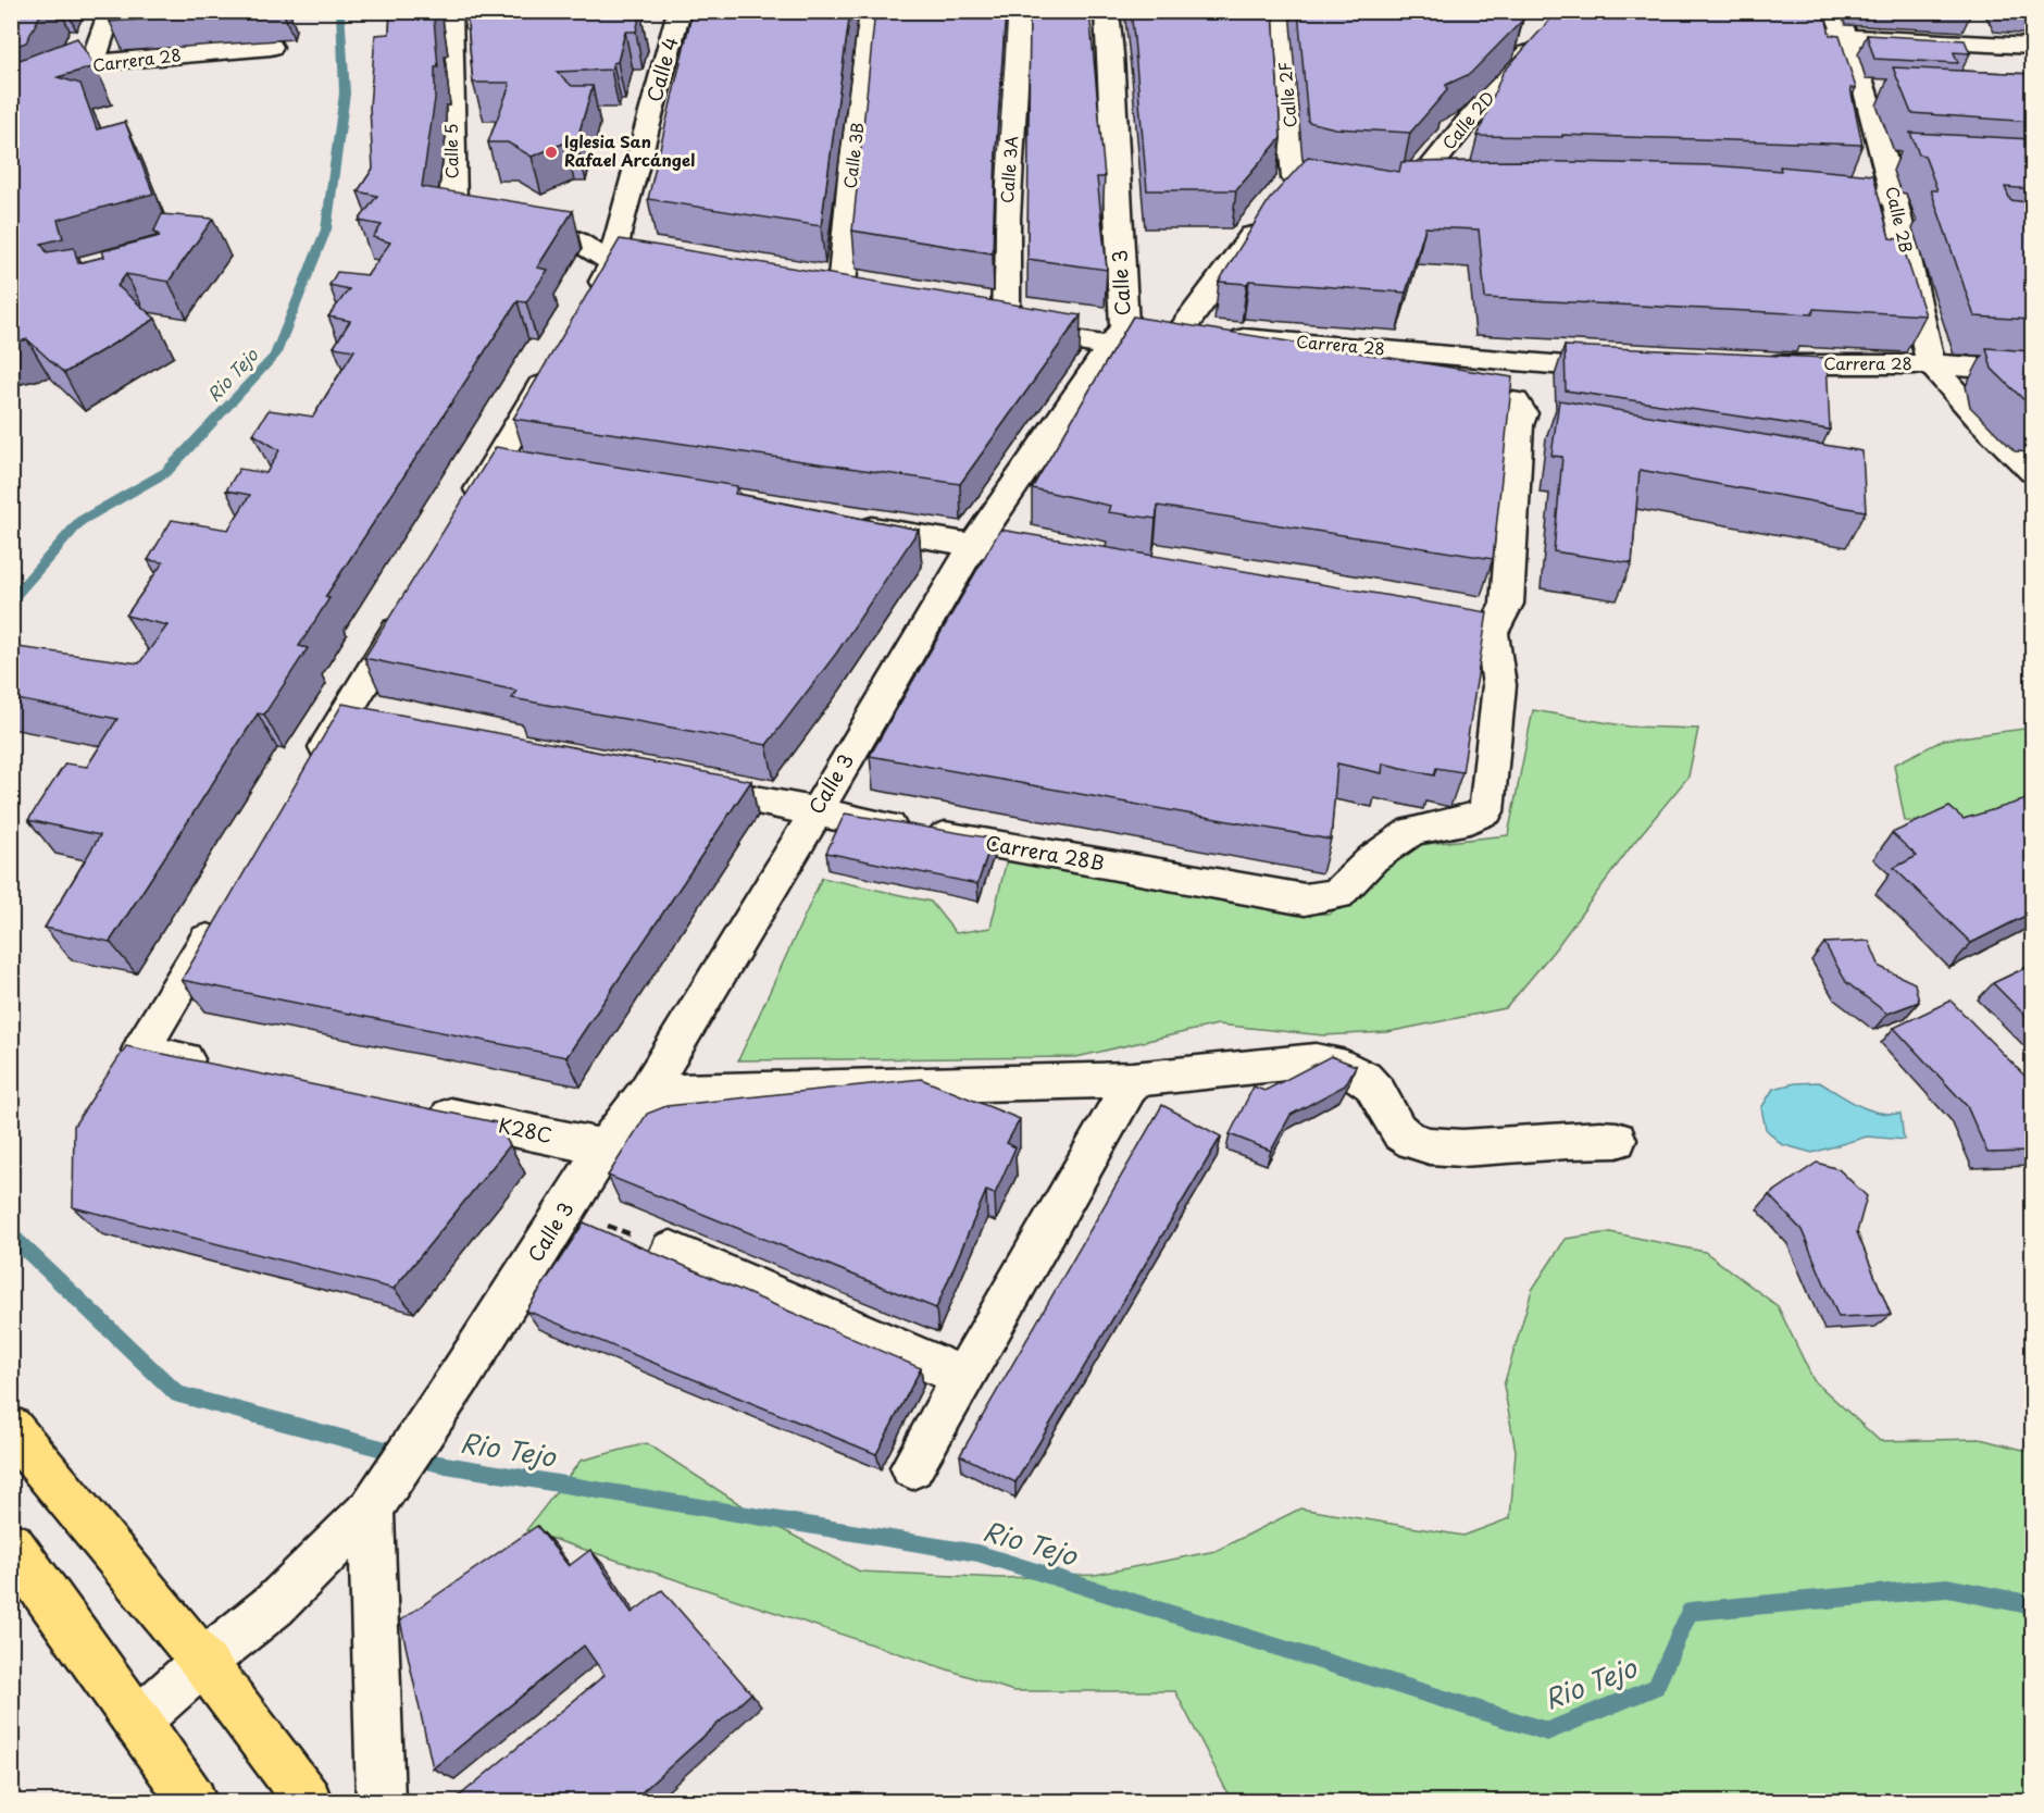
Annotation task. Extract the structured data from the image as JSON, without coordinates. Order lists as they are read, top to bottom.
{
  "streets": {
    "street": [
      "Carrera 28",
      "Calle 4",
      "Calle 2F",
      "Calle 2D",
      "Calle 5",
      "Calle 3B",
      "Calle 3A",
      "Calle 2B",
      "Calle 3",
      "Carrera 28B",
      "K28C"
    ]
  },
  "crossings": [
    ["Carrera 28", "Calle 2F"],
    ["Carrera 28", "Calle 3A"],
    ["Carrera 28", "Calle 2B"],
    ["Carrera 28", "Calle 3"],
    ["Calle 3", "Carrera 28B"],
    ["Calle 3", "K28C"]
  ],
  "water": ["Rio Tejo"],
  "places": ["Iglesia San Rafael Arcángel"]
}
